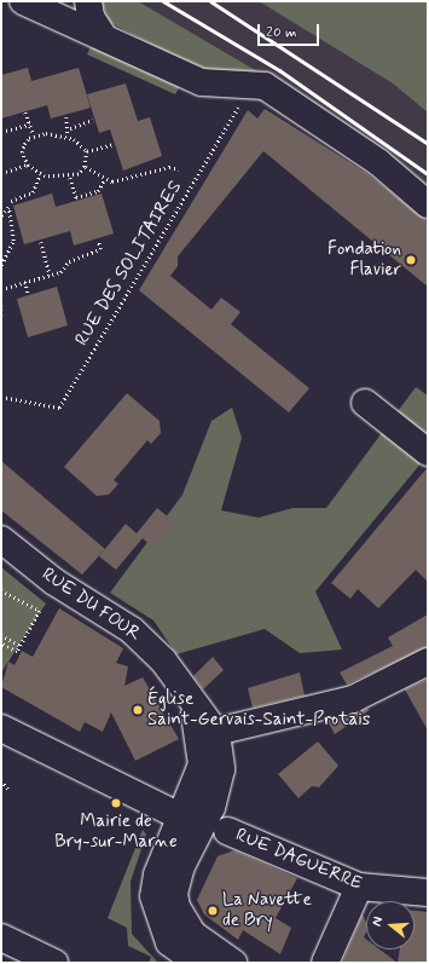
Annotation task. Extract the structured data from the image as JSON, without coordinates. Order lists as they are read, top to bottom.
{
  "streets": {
    "street": ["RUE DU FOUR", "RUE DAGUERRE"],
    "path": ["RUE DES SOLITAIRES"]
  },
  "places": [
    "Fondation Flavier",
    "Église Saint-Gervais-Saint-Protais",
    "Mairie de Bry-sur-Marne",
    "La Navette de Bry"
  ],
  "scale_bar": "20 m",
  "north": "left"
}
